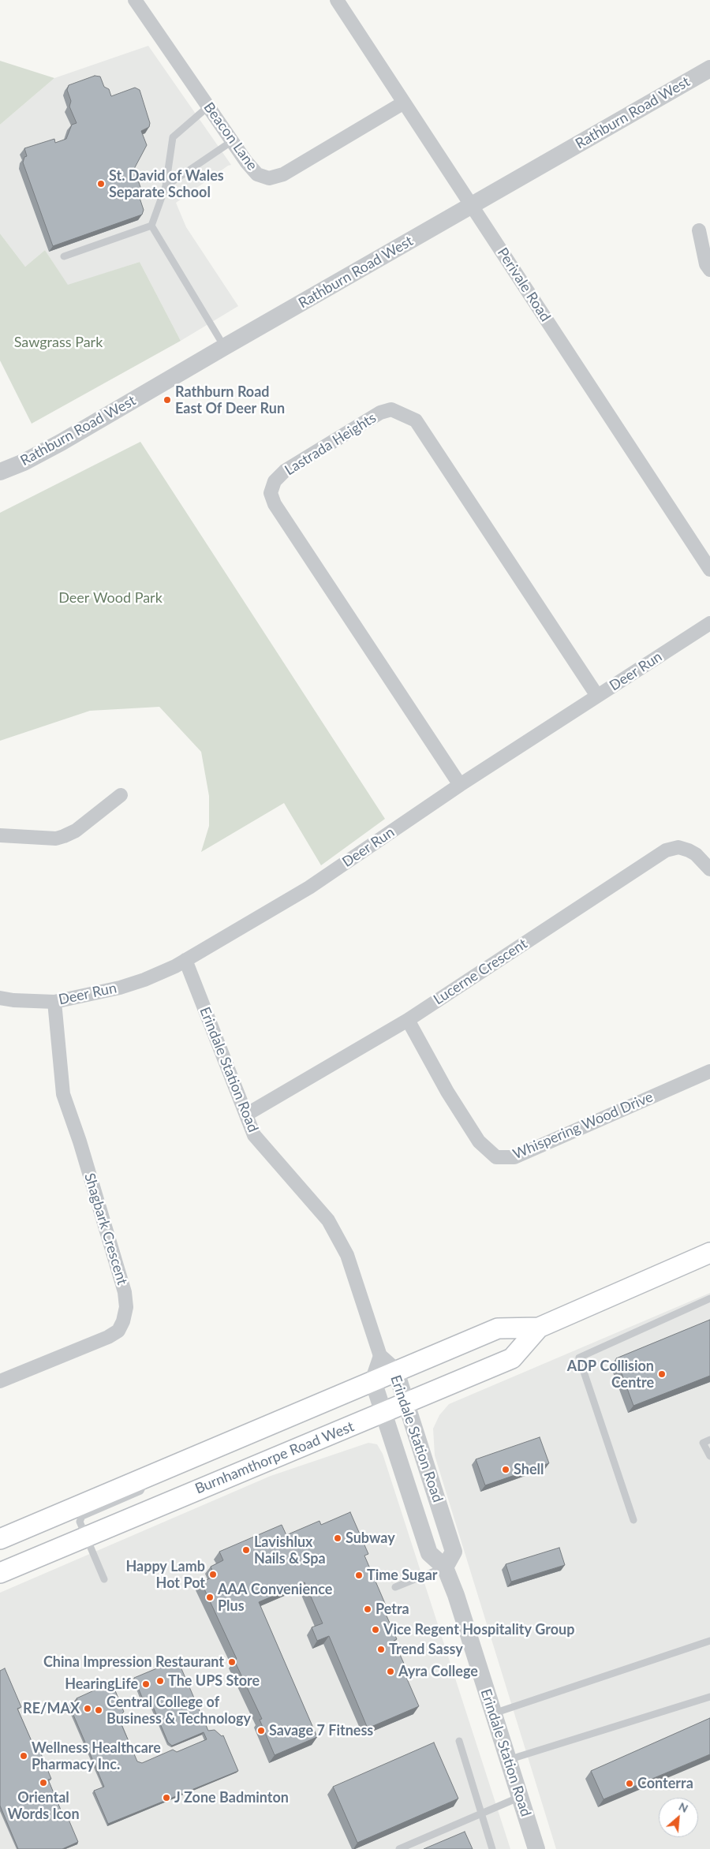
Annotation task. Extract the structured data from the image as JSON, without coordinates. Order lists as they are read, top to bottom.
{
  "streets": {
    "main road": ["Burnhamthorpe Road West"],
    "street": [
      "Rathburn Road West",
      "Beacon Lane",
      "Perivale Road",
      "Lastrada Heights",
      "Deer Run",
      "Lucerne Crescent",
      "Erindale Station Road",
      "Whispering Wood Drive",
      "Shagbark Crescent"
    ]
  },
  "crossings": [
    ["Rathburn Road West", "Perivale Road"],
    ["Beacon Lane", "Perivale Road"],
    ["Lastrada Heights", "Deer Run"],
    ["Deer Run", "Erindale Station Road"],
    ["Deer Run", "Shagbark Crescent"],
    ["Lucerne Crescent", "Erindale Station Road"],
    ["Lucerne Crescent", "Whispering Wood Drive"],
    ["Erindale Station Road", "Burnhamthorpe Road West"]
  ],
  "parks": ["Sawgrass Park", "Deer Wood Park"],
  "places": [
    "St. David of Wales Separate School",
    "Rathburn Road East Of Deer Run",
    "ADP Collision Centre",
    "Shell",
    "Subway",
    "Lavishlux Nails & Spa",
    "Happy Lamb Hot Pot",
    "Time Sugar",
    "AAA Convenience Plus",
    "Petra",
    "Vice Regent Hospitality Group",
    "Trend Sassy",
    "China Impression Restaurant",
    "Ayra College",
    "The UPS Store",
    "HearingLife",
    "RE/MAX",
    "Central College of Business & Technology",
    "Savage 7 Fitness",
    "Wellness Healthcare Pharmacy Inc.",
    "Oriental Words Icon",
    "Conterra",
    "J Zone Badminton"
  ],
  "north": "top right"
}
